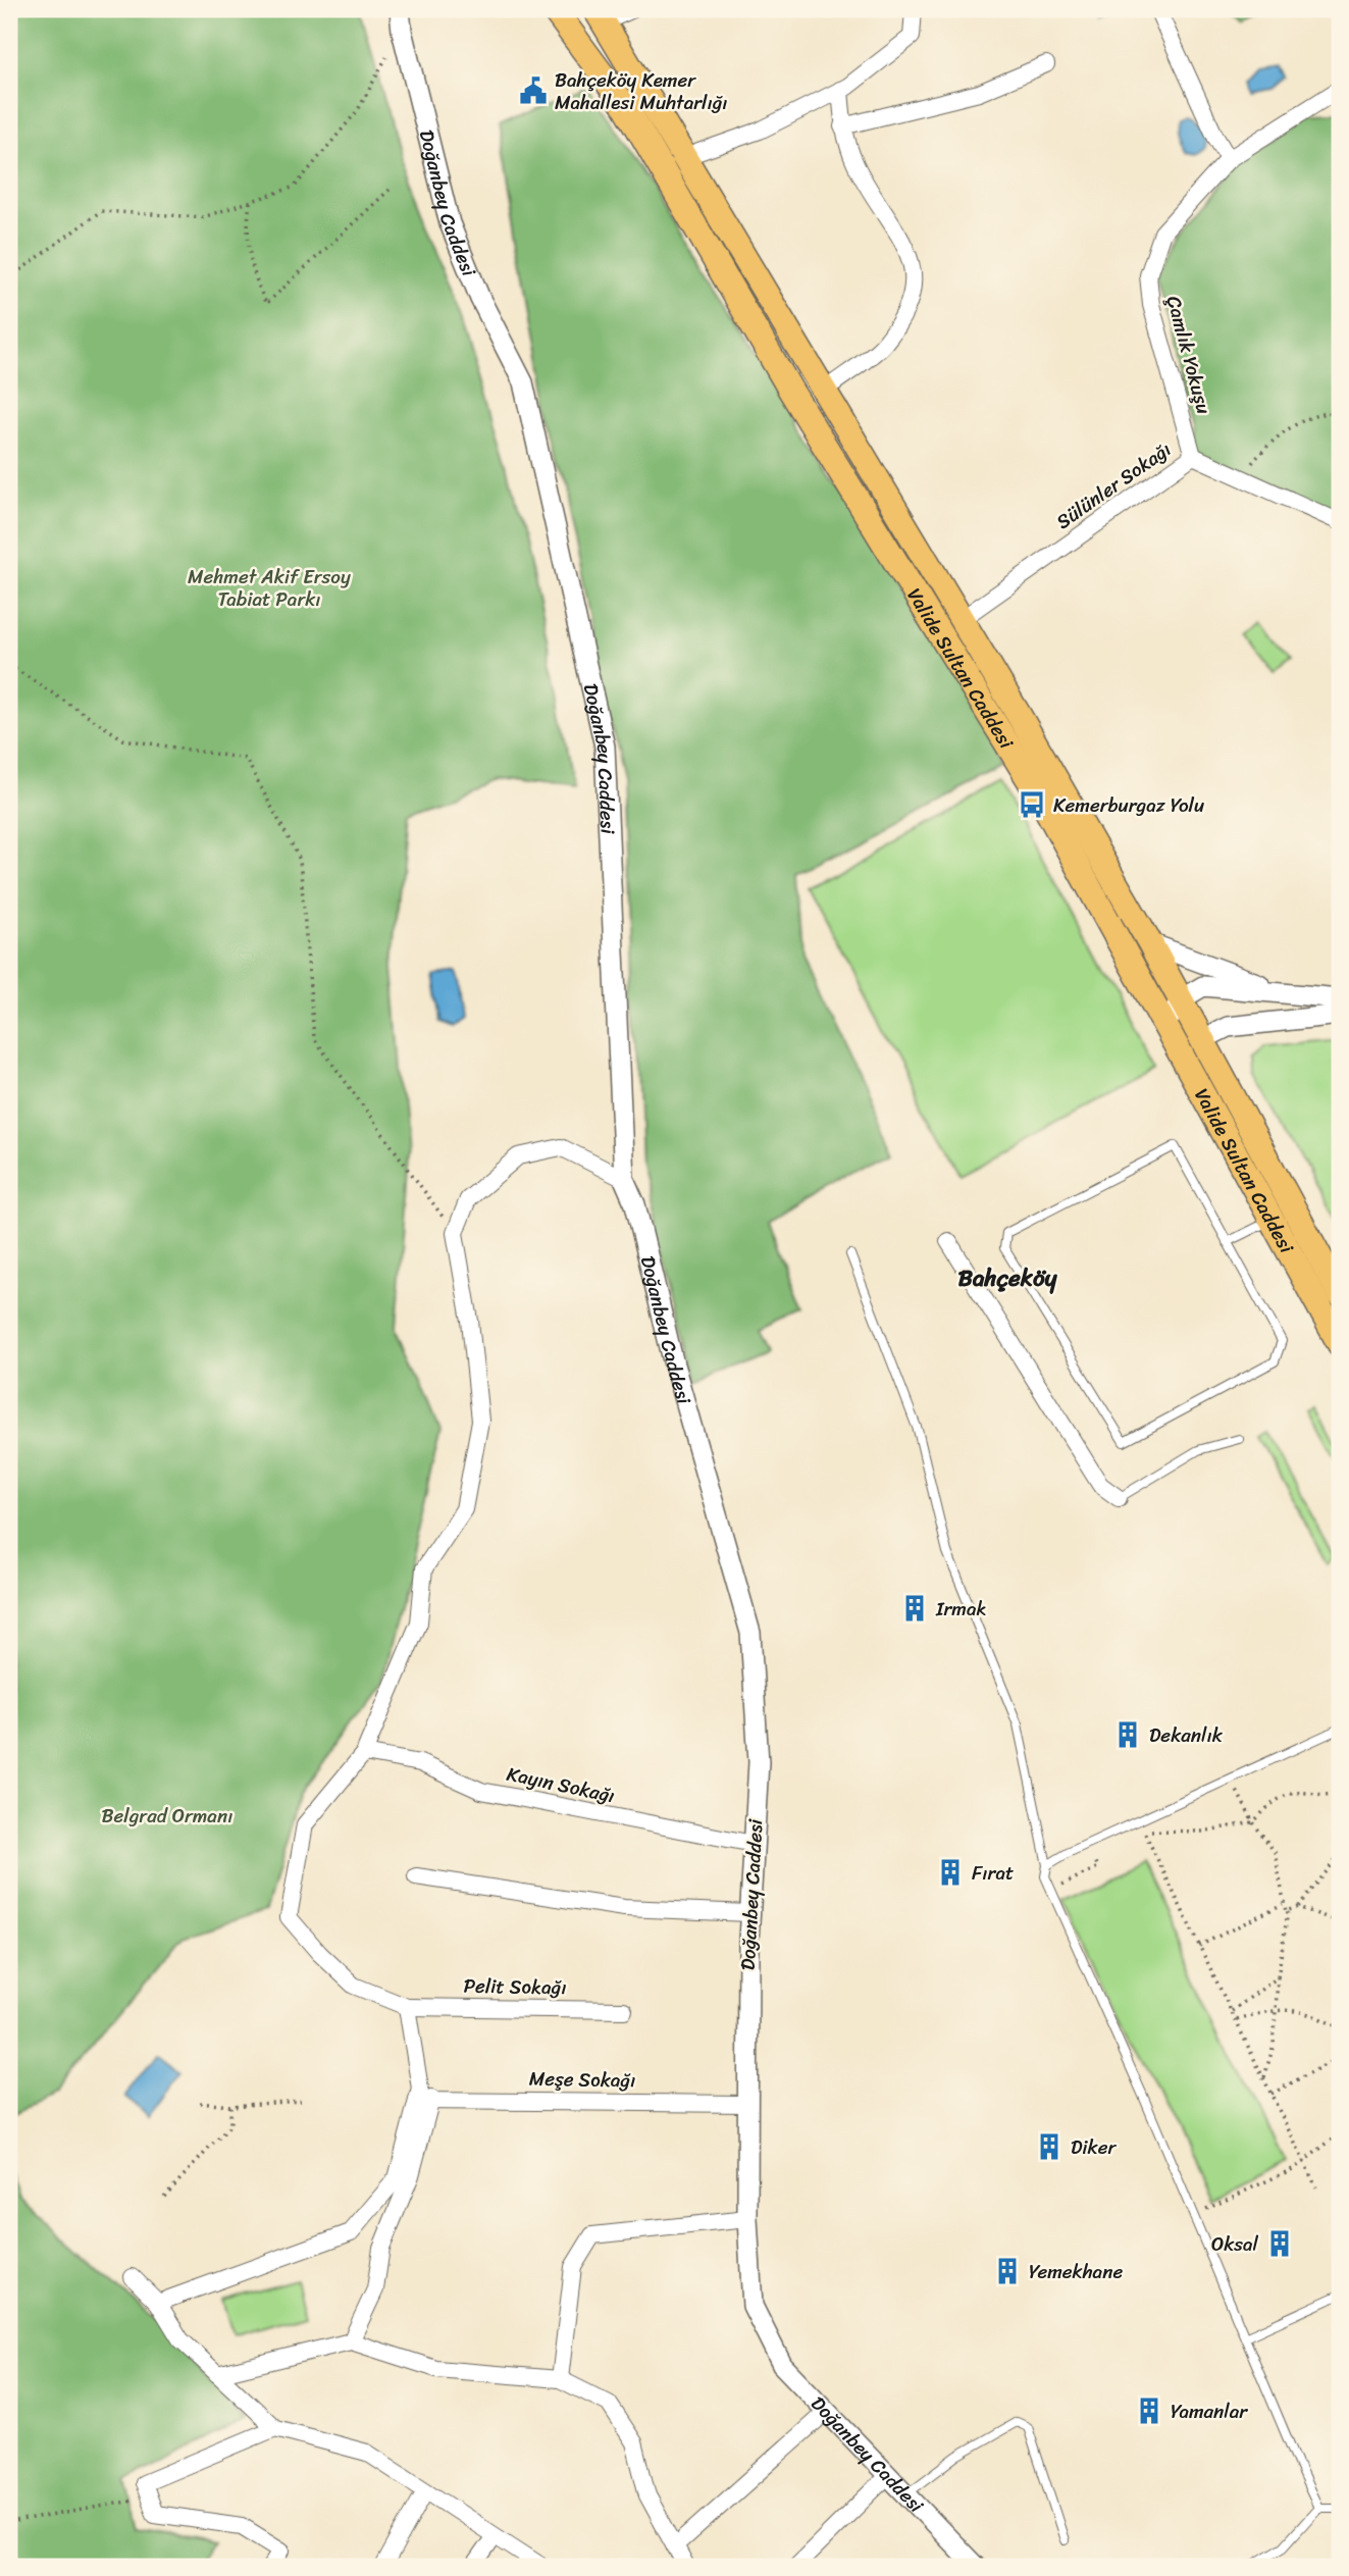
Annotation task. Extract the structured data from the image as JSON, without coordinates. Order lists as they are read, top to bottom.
{
  "streets": {
    "main road": ["Valide Sultan Caddesi"],
    "street": [
      "Doğanbey Caddesi",
      "Çamlık Yokuşu",
      "Sülünler Sokağı",
      "Kayın Sokağı",
      "Pelit Sokağı",
      "Meşe Sokağı"
    ]
  },
  "crossings": [
    ["Doğanbey Caddesi", "Kayın Sokağı"],
    ["Doğanbey Caddesi", "Meşe Sokağı"],
    ["Çamlık Yokuşu", "Sülünler Sokağı"],
    ["Sülünler Sokağı", "Valide Sultan Caddesi"]
  ],
  "districts": ["Bahçeköy"],
  "parks": ["Mehmet Akif Ersoy Tabiat Parkı", "Belgrad Ormanı"],
  "places": {
    "public building": ["Bahçeköy Kemer Mahallesi Muhtarlığı"],
    "bus stop": ["Kemerburgaz Yolu"],
    "building": [
      "Irmak",
      "Dekanlık",
      "Fırat",
      "Diker",
      "Oksal",
      "Yemekhane",
      "Yamanlar"
    ]
  }
}
